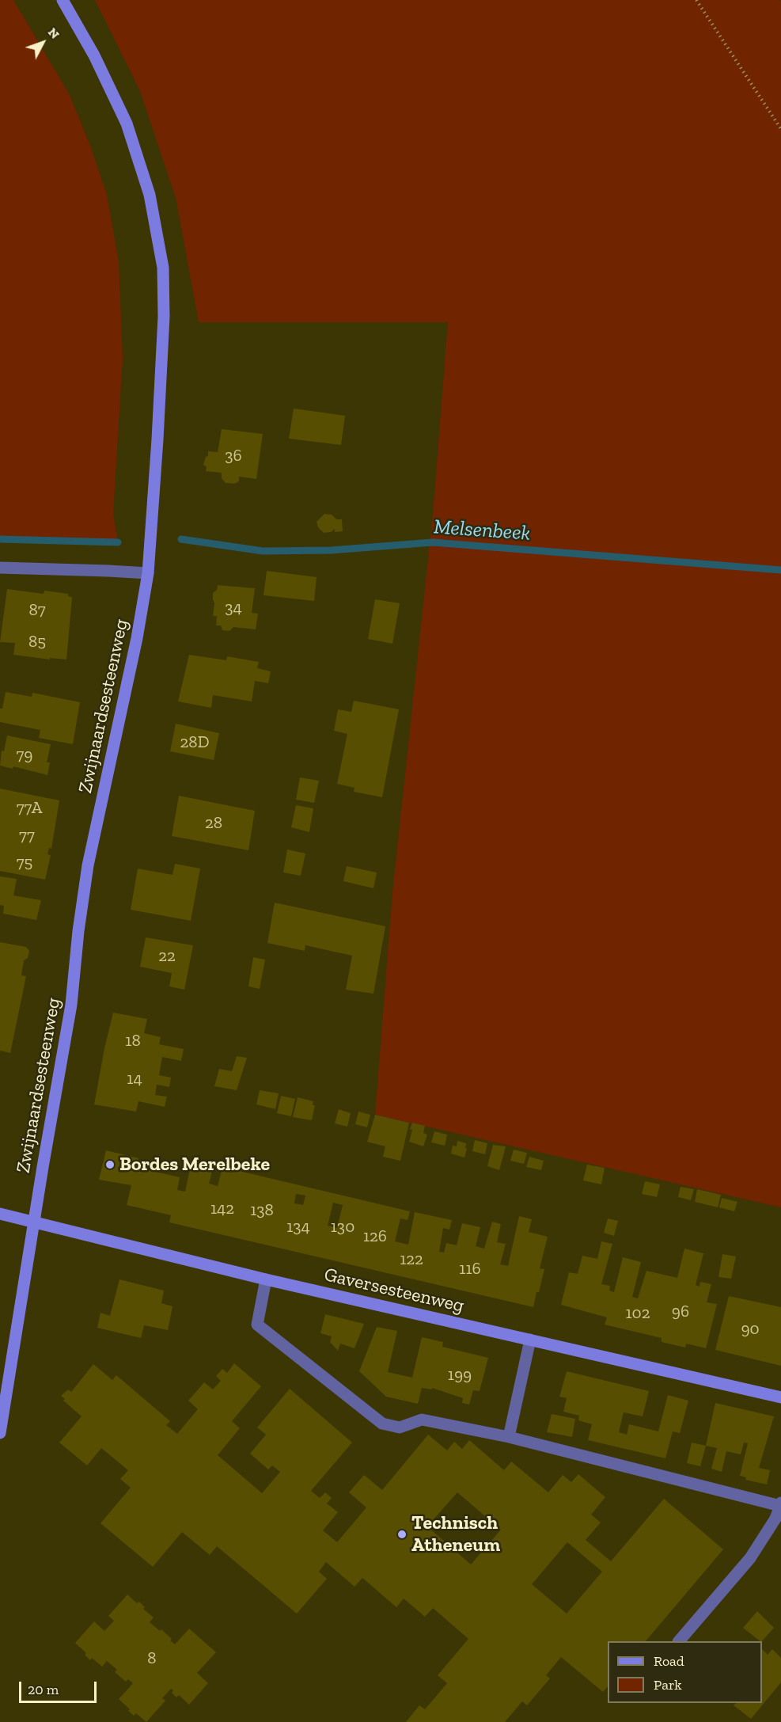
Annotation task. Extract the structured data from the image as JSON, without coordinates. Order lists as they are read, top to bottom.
{
  "streets": {
    "main road": ["Zwijnaardsesteenweg", "Gaversesteenweg"]
  },
  "crossings": [
    ["Zwijnaardsesteenweg", "Gaversesteenweg"]
  ],
  "water": ["Melsenbeek"],
  "places": ["Bordes Merelbeke", "Technisch Atheneum"],
  "house_numbers": [
    "36",
    "34",
    "87",
    "85",
    "28D",
    "79",
    "77A",
    "28",
    "77",
    "75",
    "22",
    "18",
    "14",
    "142",
    "138",
    "134",
    "130",
    "126",
    "122",
    "116",
    "96",
    "102",
    "90",
    "199",
    "8"
  ],
  "legend": ["Road", "Park"],
  "scale_bar": "20 m",
  "north": "top right"
}
